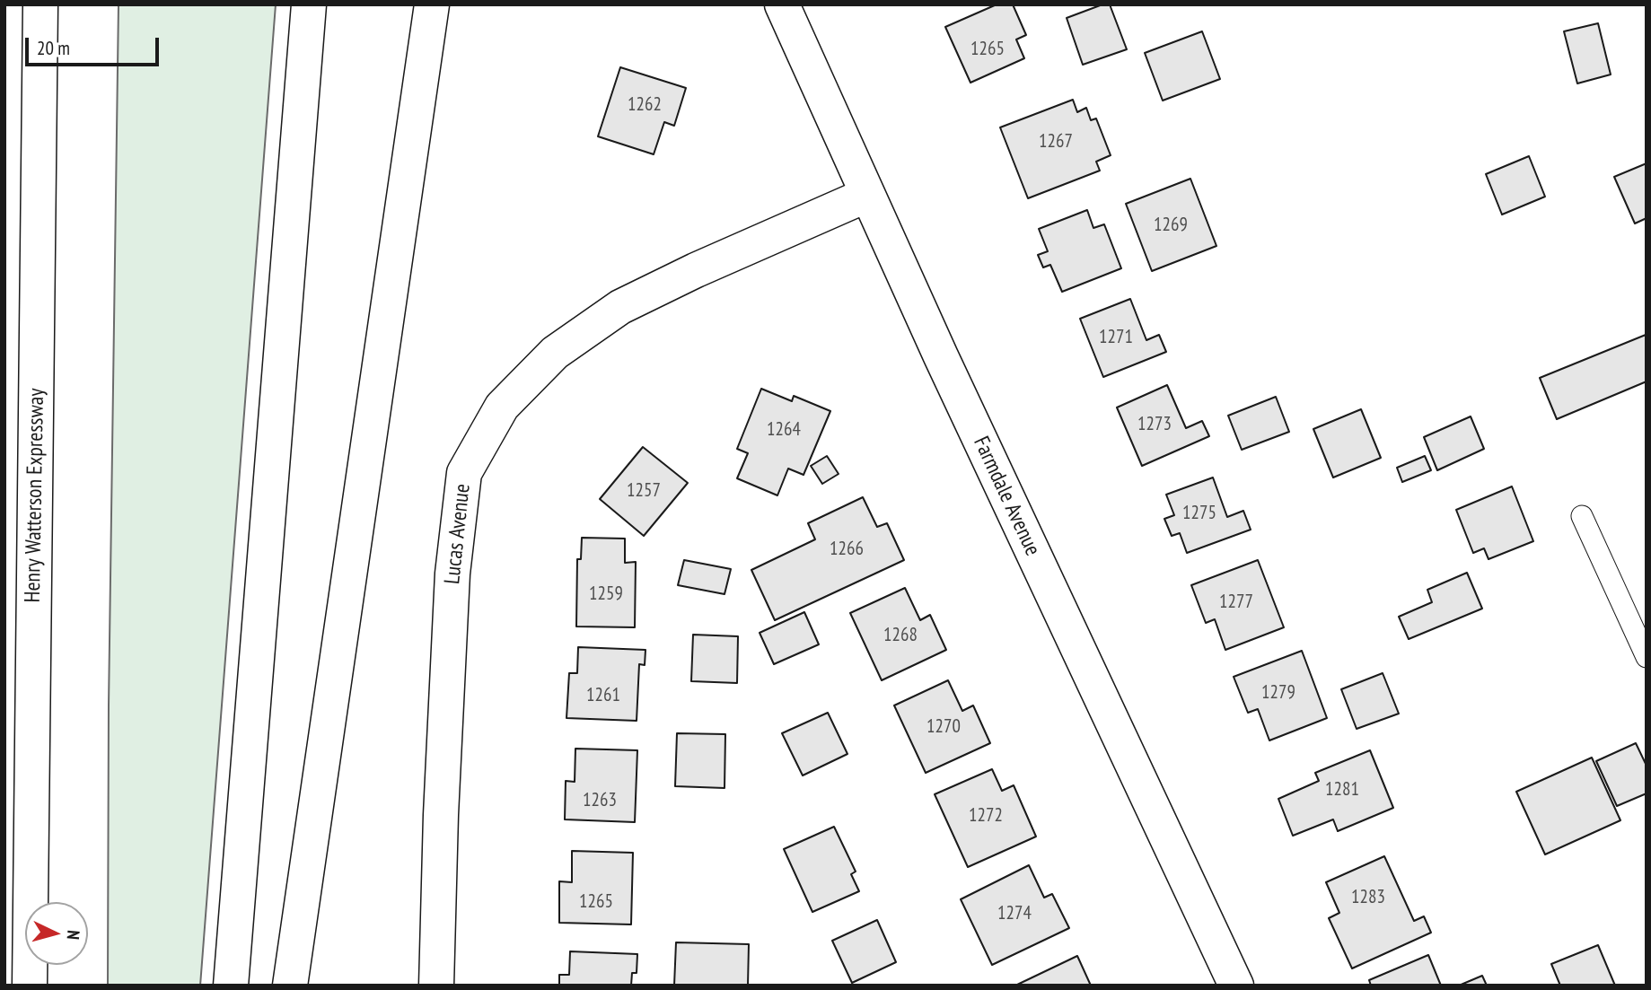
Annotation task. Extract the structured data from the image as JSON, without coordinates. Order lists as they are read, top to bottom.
{
  "streets": {
    "main road": ["Henry Watterson Expressway", "Farmdale Avenue", "Lucas Avenue"]
  },
  "crossings": [
    ["Farmdale Avenue", "Lucas Avenue"]
  ],
  "house_numbers": [
    "1265",
    "1262",
    "1267",
    "1269",
    "1271",
    "1273",
    "1264",
    "1257",
    "1275",
    "1266",
    "1259",
    "1277",
    "1268",
    "1279",
    "1261",
    "1270",
    "1281",
    "1263",
    "1272",
    "1283",
    "1265",
    "1274"
  ],
  "scale_bar": "20 m",
  "north": "right"
}
